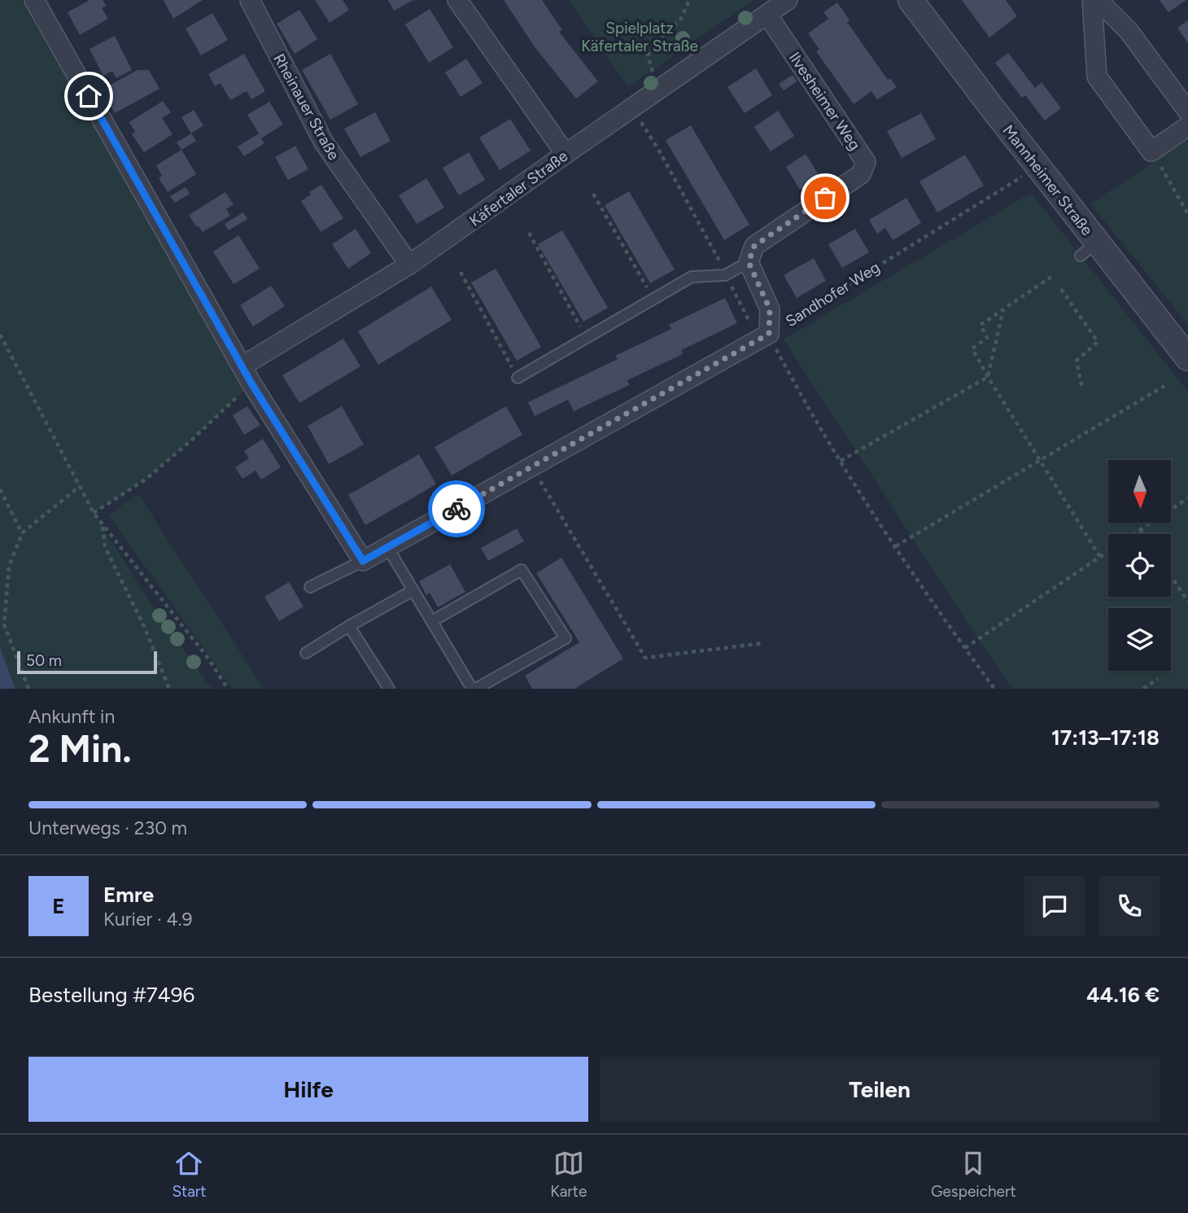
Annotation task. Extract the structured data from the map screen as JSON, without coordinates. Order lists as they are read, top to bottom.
{
  "streets": {
    "street": [
      "Ilvesheimer Weg",
      "Rheinauer Straße",
      "Mannheimer Straße",
      "Käfertaler Straße",
      "Sandhofer Weg"
    ]
  },
  "crossings": [
    ["Ilvesheimer Weg", "Käfertaler Straße"],
    ["Rheinauer Straße", "Käfertaler Straße"]
  ],
  "parks": ["Spielplatz Käfertaler Straße"],
  "scale_bar": "50 m",
  "north": "bottom",
  "page": {
    "scale": "50 m",
    "heading": ["2 Min.", "Ankunft in", "17:13–17:18"],
    "panel": [
      "Emre",
      "Kurier · 4.9",
      "Bestellung #7496",
      "44.16 €"
    ],
    "bar": "Unterwegs · 230 m",
    "round": "E",
    "buttons": ["Hilfe", "Teilen"],
    "tabs": ["Start", "Karte", "Gespeichert"]
  }
}
